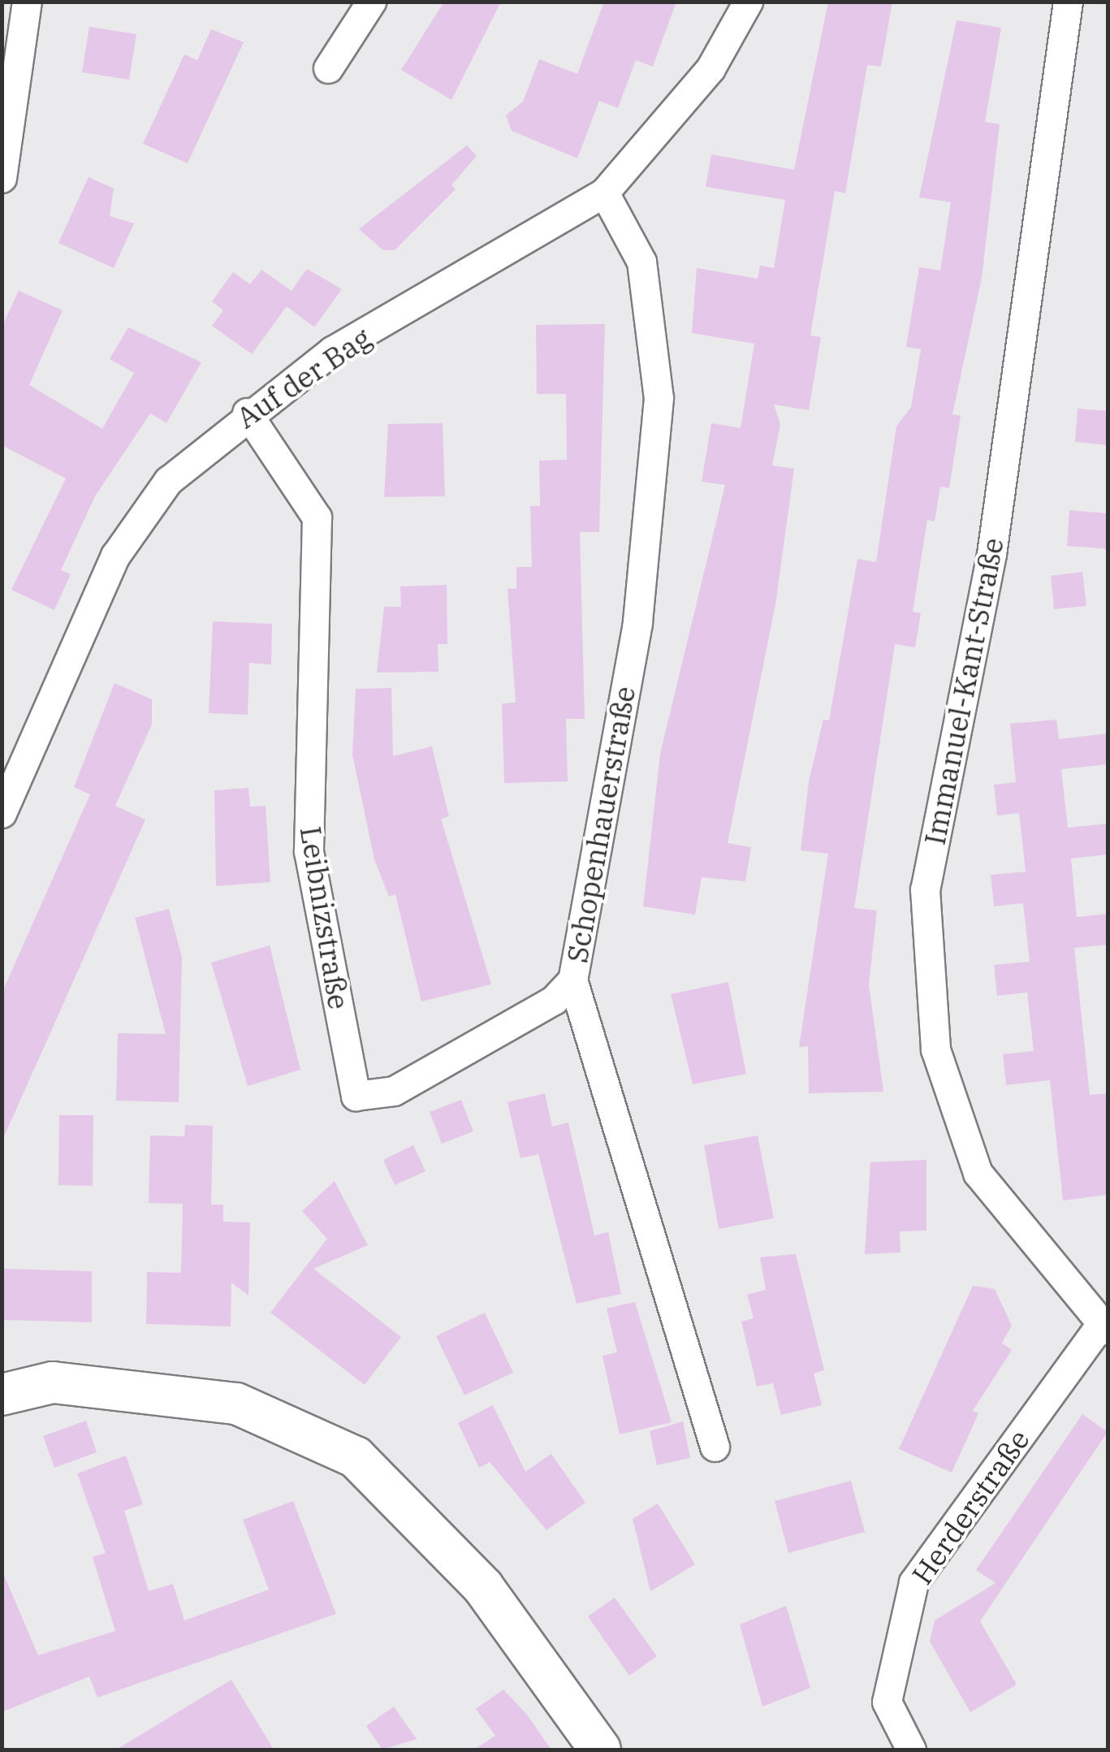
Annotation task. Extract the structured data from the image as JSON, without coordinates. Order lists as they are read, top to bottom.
{
  "streets": {
    "street": [
      "Auf der Bag",
      "Immanuel-Kant-Straße",
      "Schopenhauerstraße",
      "Leibnizstraße",
      "Herderstraße"
    ]
  },
  "crossings": [
    ["Auf der Bag", "Schopenhauerstraße"],
    ["Auf der Bag", "Leibnizstraße"],
    ["Immanuel-Kant-Straße", "Herderstraße"],
    ["Schopenhauerstraße", "Leibnizstraße"]
  ]
}
